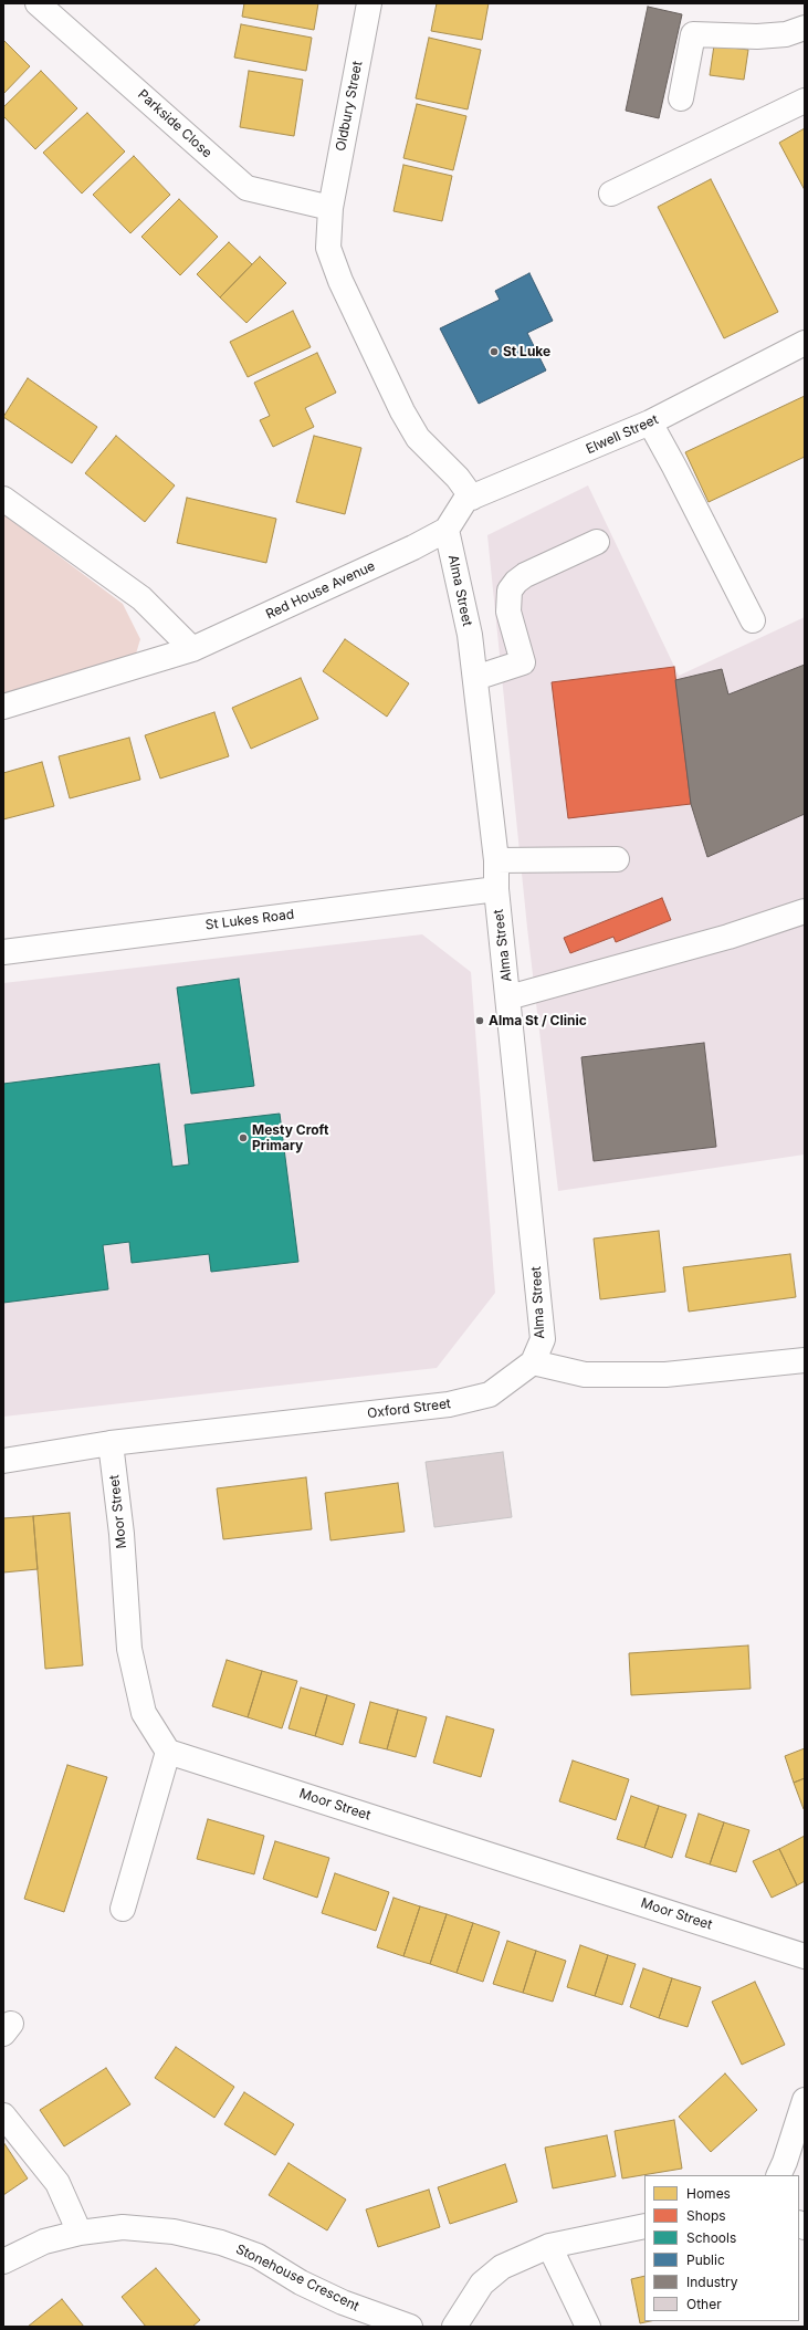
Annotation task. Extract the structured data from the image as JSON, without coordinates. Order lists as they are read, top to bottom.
{
  "streets": {
    "street": [
      "Oldbury Street",
      "Parkside Close",
      "Elwell Street",
      "Red House Avenue",
      "Alma Street",
      "St Lukes Road",
      "Oxford Street",
      "Moor Street",
      "Stonehouse Crescent"
    ]
  },
  "crossings": [
    ["Oldbury Street", "Parkside Close"],
    ["Elwell Street", "Red House Avenue"],
    ["Elwell Street", "Alma Street"],
    ["Red House Avenue", "Alma Street"],
    ["Alma Street", "St Lukes Road"],
    ["Alma Street", "Oxford Street"],
    ["Oxford Street", "Moor Street"]
  ],
  "places": ["St Luke", "Alma St / Clinic", "Mesty Croft Primary"],
  "legend": [
    "Homes",
    "Shops",
    "Schools",
    "Public",
    "Industry",
    "Other"
  ]
}
